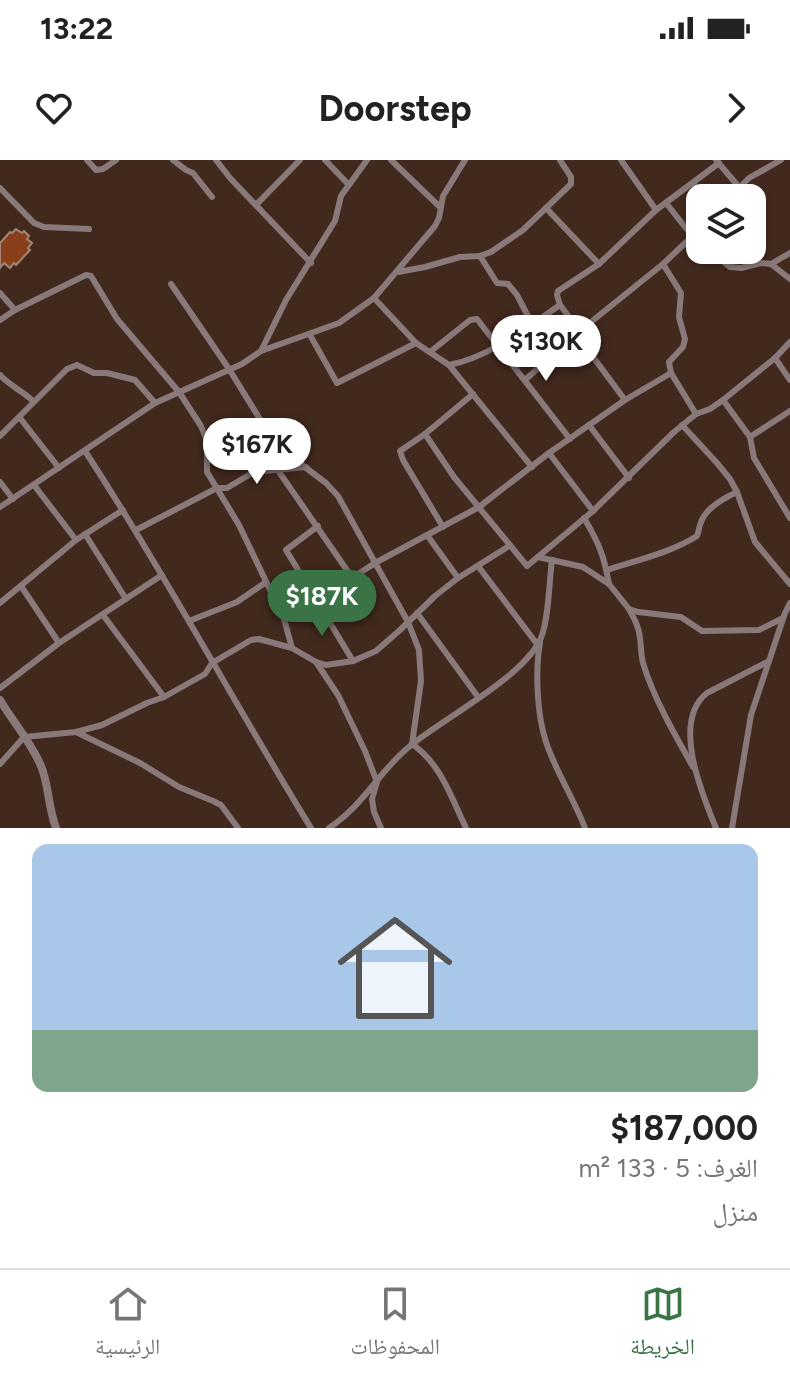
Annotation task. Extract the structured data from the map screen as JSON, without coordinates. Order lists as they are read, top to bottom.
{
  "page": {
    "status": "13:22",
    "header": "Doorstep",
    "price": ["$130K", "$167K", "$187K"],
    "list": [
      {
        "name": "$187,000",
        "note": "الغرف: 5 · 133 m² · منزل"
      }
    ],
    "tabs": ["الخريطة", "المحفوظات", "الرئيسية"]
  }
}
